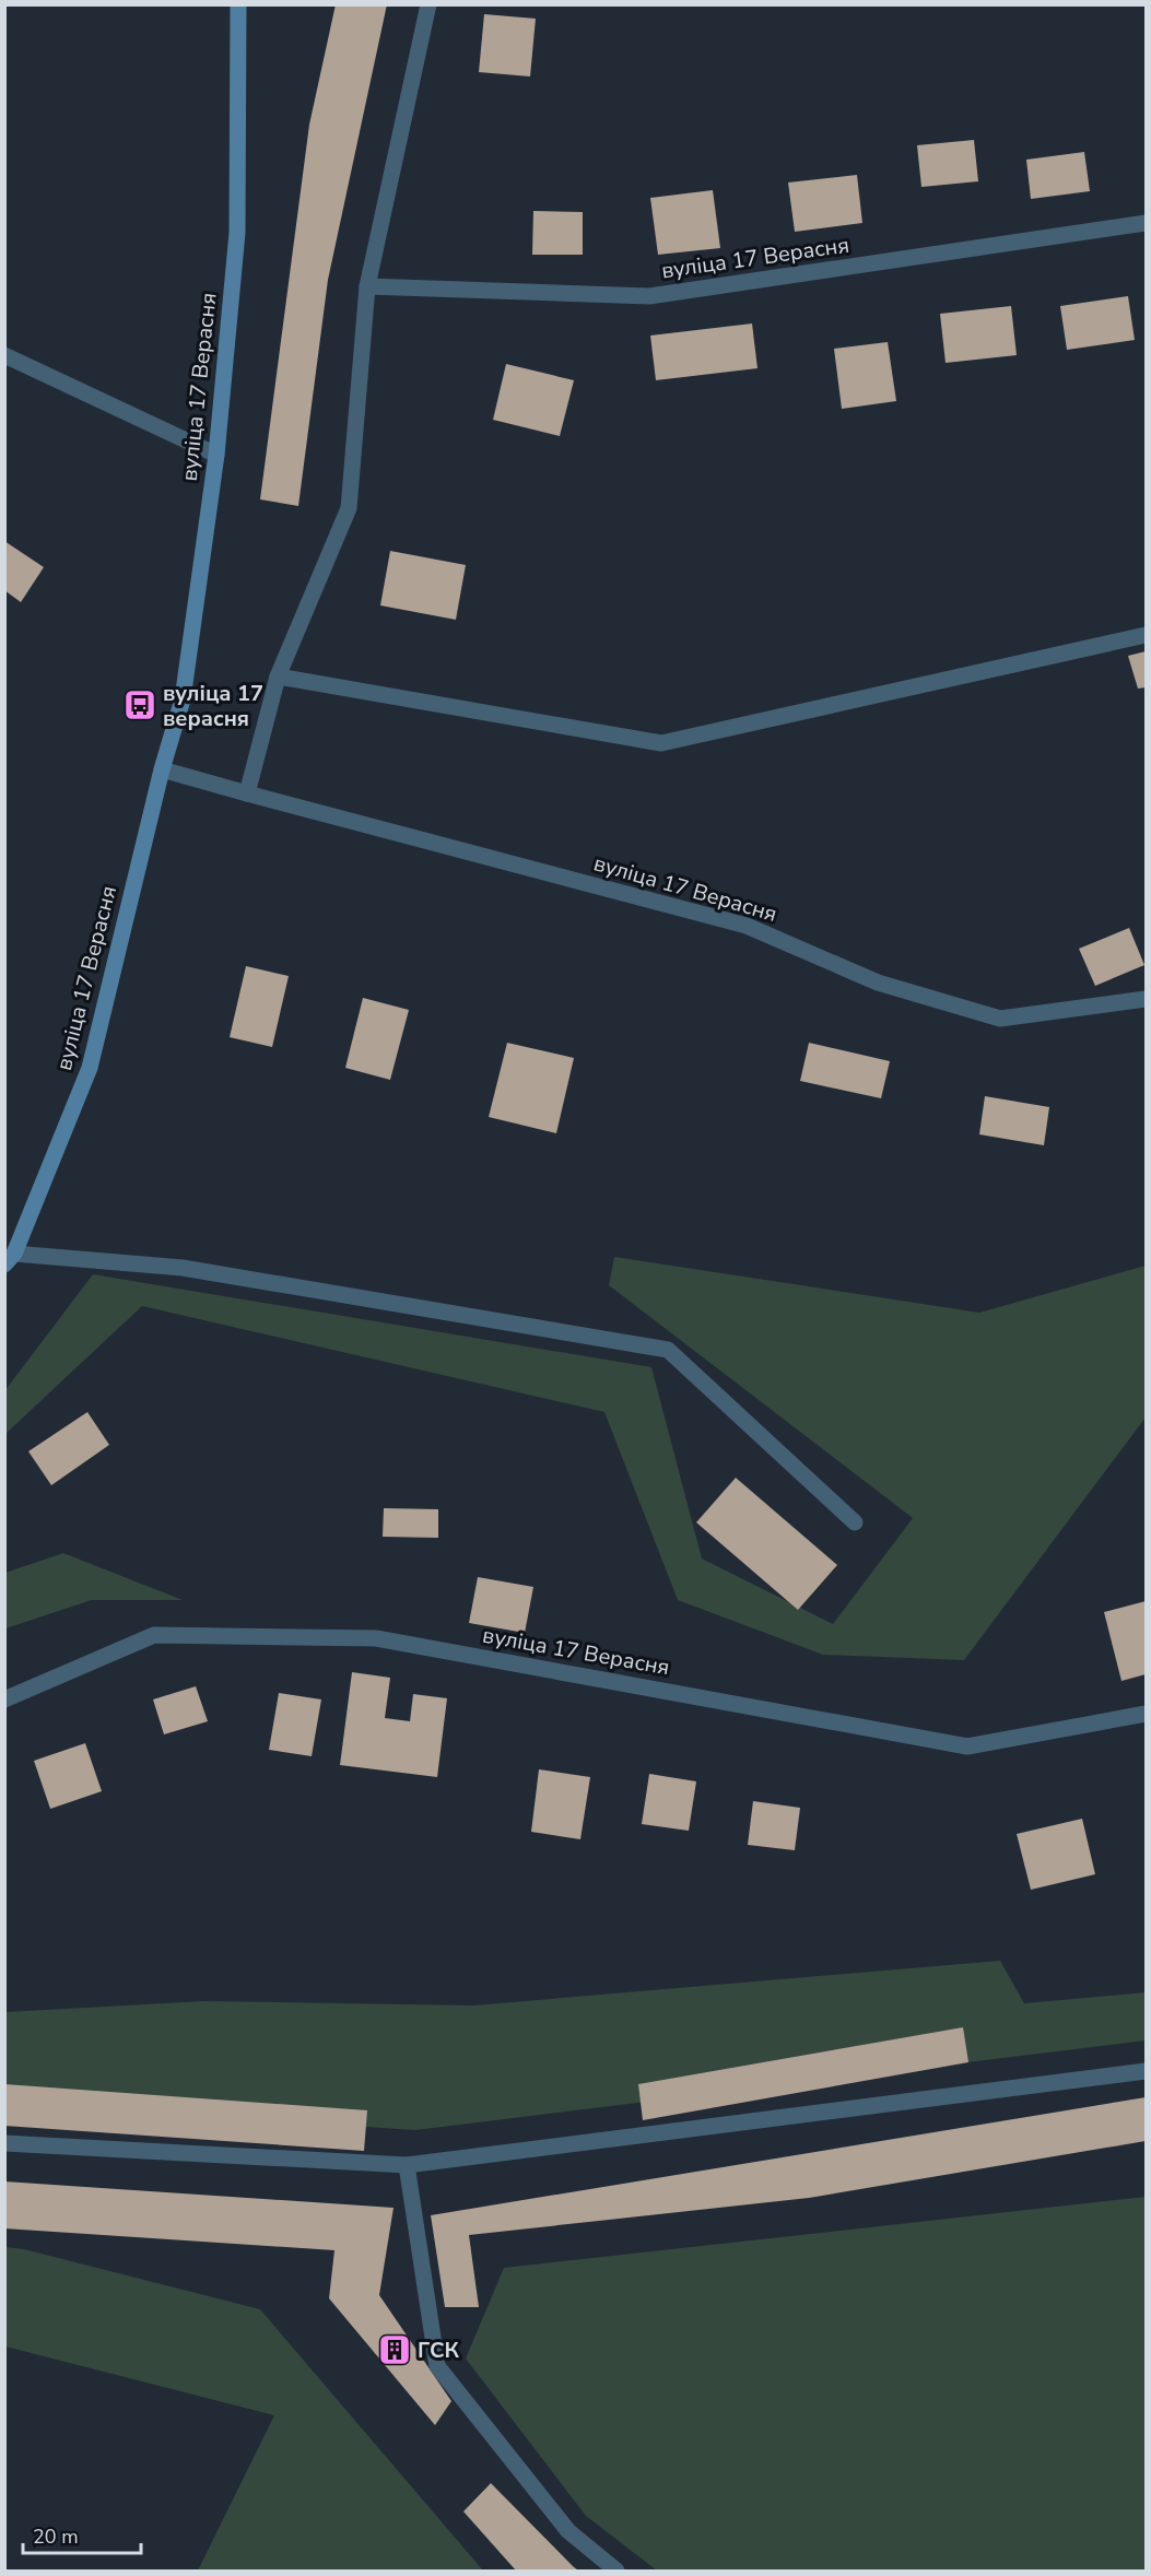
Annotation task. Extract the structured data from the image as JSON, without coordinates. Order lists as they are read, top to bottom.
{
  "streets": {
    "street": ["вуліца 17 Верасня"]
  },
  "places": {
    "bus stop": ["вуліца 17 верасня"],
    "building": ["ГСК"]
  },
  "scale_bar": "20 m"
}
